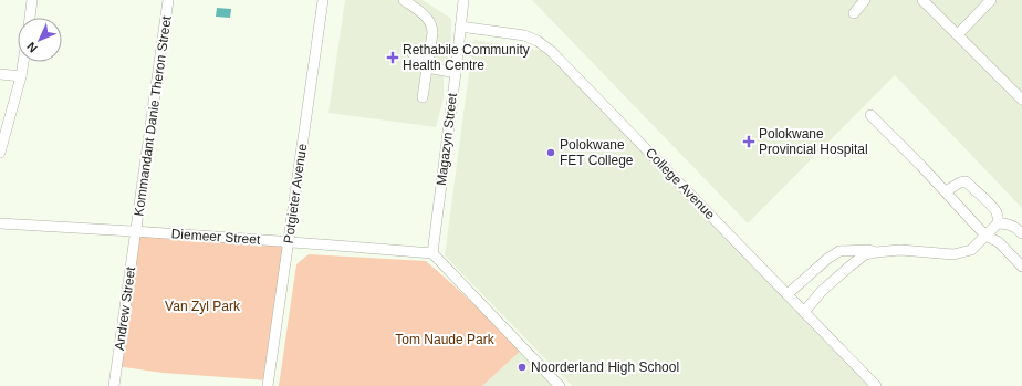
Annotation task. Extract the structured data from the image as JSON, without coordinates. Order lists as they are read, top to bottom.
{
  "streets": {
    "street": [
      "Kommandant Danie Theron Street",
      "Magazyn Street",
      "College Avenue",
      "Potgieter Avenue",
      "Diemeer Street",
      "Andrew Street"
    ]
  },
  "crossings": [
    ["Kommandant Danie Theron Street", "Diemeer Street"],
    ["Kommandant Danie Theron Street", "Andrew Street"],
    ["Magazyn Street", "College Avenue"],
    ["Magazyn Street", "Diemeer Street"],
    ["Potgieter Avenue", "Diemeer Street"],
    ["Diemeer Street", "Andrew Street"]
  ],
  "parks": ["Van Zyl Park", "Tom Naude Park"],
  "places": {
    "health": ["Rethabile Community Health Centre", "Polokwane Provincial Hospital"],
    "other": ["Polokwane FET College", "Noorderland High School"]
  },
  "north": "bottom left"
}
